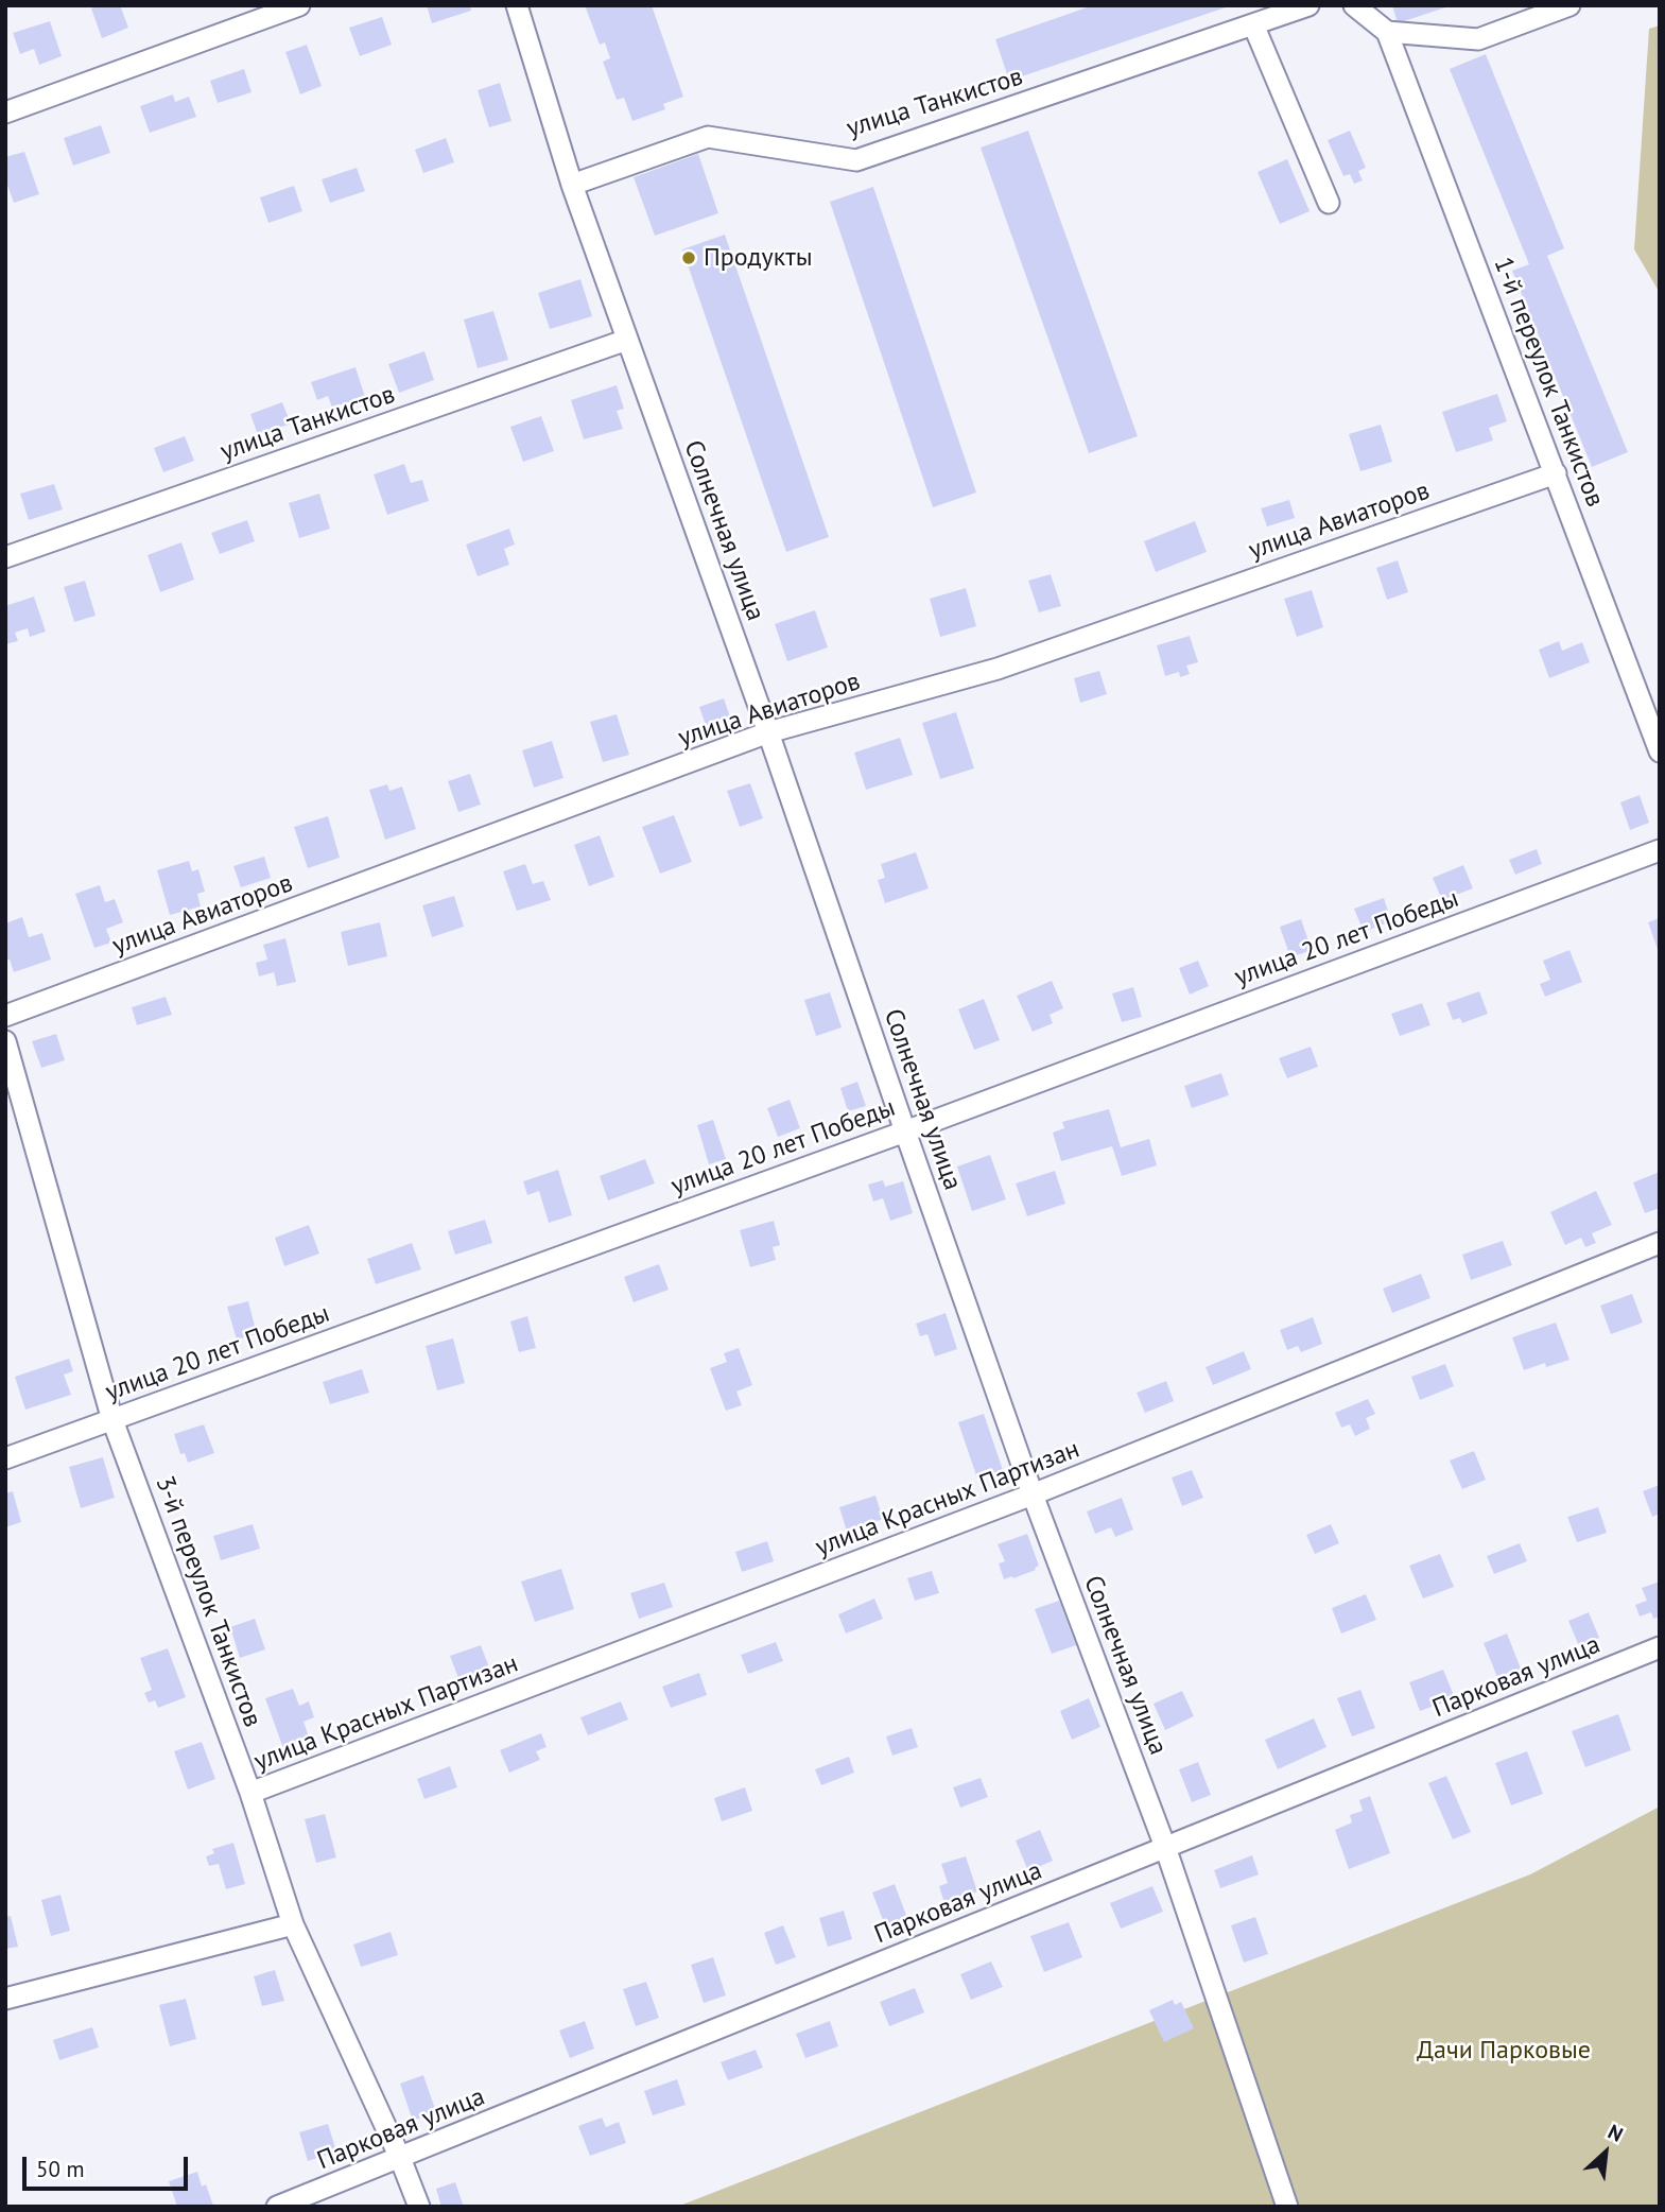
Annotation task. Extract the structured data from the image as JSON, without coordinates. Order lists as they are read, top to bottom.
{
  "streets": {
    "street": [
      "улица Танкистов",
      "1-й переулок Танкистов",
      "улица Авиаторов",
      "Солнечная улица",
      "улица 20 лет Победы",
      "улица Красных Партизан",
      "3-й переулок Танкистов",
      "Парковая улица"
    ]
  },
  "crossings": [
    ["улица Танкистов", "Солнечная улица"],
    ["1-й переулок Танкистов", "улица Авиаторов"],
    ["улица Авиаторов", "Солнечная улица"],
    ["Солнечная улица", "улица 20 лет Победы"],
    ["Солнечная улица", "улица Красных Партизан"],
    ["Солнечная улица", "Парковая улица"],
    ["улица 20 лет Победы", "3-й переулок Танкистов"],
    ["улица Красных Партизан", "3-й переулок Танкистов"],
    ["3-й переулок Танкистов", "Парковая улица"]
  ],
  "parks": ["Дачи Парковые"],
  "places": ["Продукты"],
  "scale_bar": "50 m",
  "north": "top right"
}
